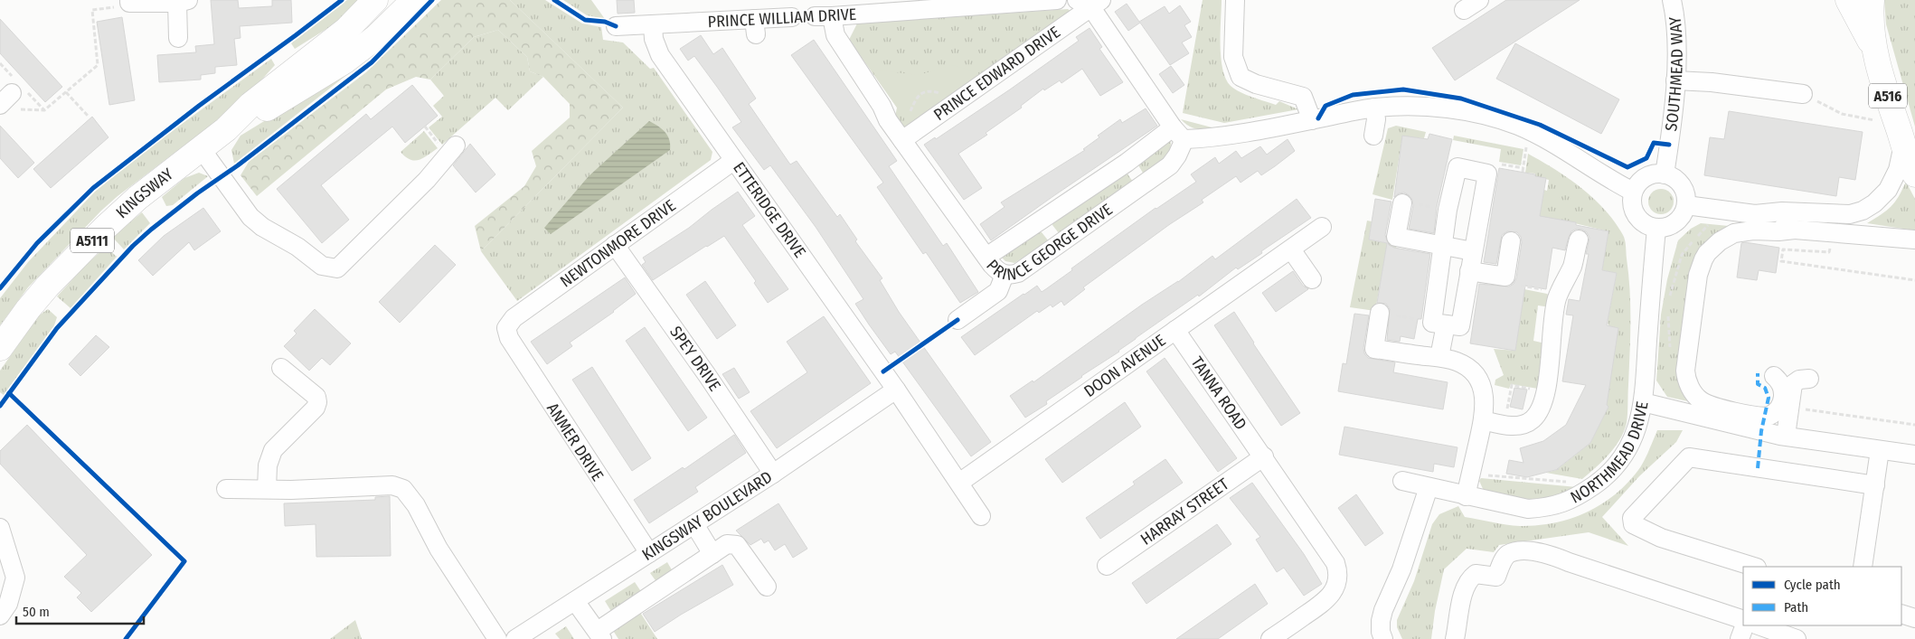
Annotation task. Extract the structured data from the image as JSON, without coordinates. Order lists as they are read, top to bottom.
{
  "streets": {
    "highway": ["A516", "KINGSWAY", "A5111"],
    "street": [
      "PRINCE WILLIAM DRIVE",
      "PRINCE EDWARD DRIVE",
      "SOUTHMEAD WAY",
      "ETTERIDGE DRIVE",
      "PRINCE GEORGE DRIVE",
      "NEWTONMORE DRIVE",
      "SPEY DRIVE",
      "DOON AVENUE",
      "TANNA ROAD",
      "ANMER DRIVE",
      "NORTHMEAD DRIVE",
      "HARRAY STREET",
      "KINGSWAY BOULEVARD"
    ]
  },
  "crossings": [
    ["PRINCE WILLIAM DRIVE", "ETTERIDGE DRIVE"],
    ["PRINCE WILLIAM DRIVE", "PRINCE GEORGE DRIVE"],
    ["PRINCE EDWARD DRIVE", "PRINCE GEORGE DRIVE"],
    ["SOUTHMEAD WAY", "NORTHMEAD DRIVE"],
    ["ETTERIDGE DRIVE", "NEWTONMORE DRIVE"],
    ["ETTERIDGE DRIVE", "DOON AVENUE"],
    ["ETTERIDGE DRIVE", "KINGSWAY BOULEVARD"],
    ["NEWTONMORE DRIVE", "SPEY DRIVE"],
    ["NEWTONMORE DRIVE", "ANMER DRIVE"],
    ["SPEY DRIVE", "KINGSWAY BOULEVARD"],
    ["DOON AVENUE", "TANNA ROAD"],
    ["TANNA ROAD", "HARRAY STREET"],
    ["ANMER DRIVE", "KINGSWAY BOULEVARD"]
  ],
  "legend": ["Cycle path", "Path"],
  "scale_bar": "50 m"
}
